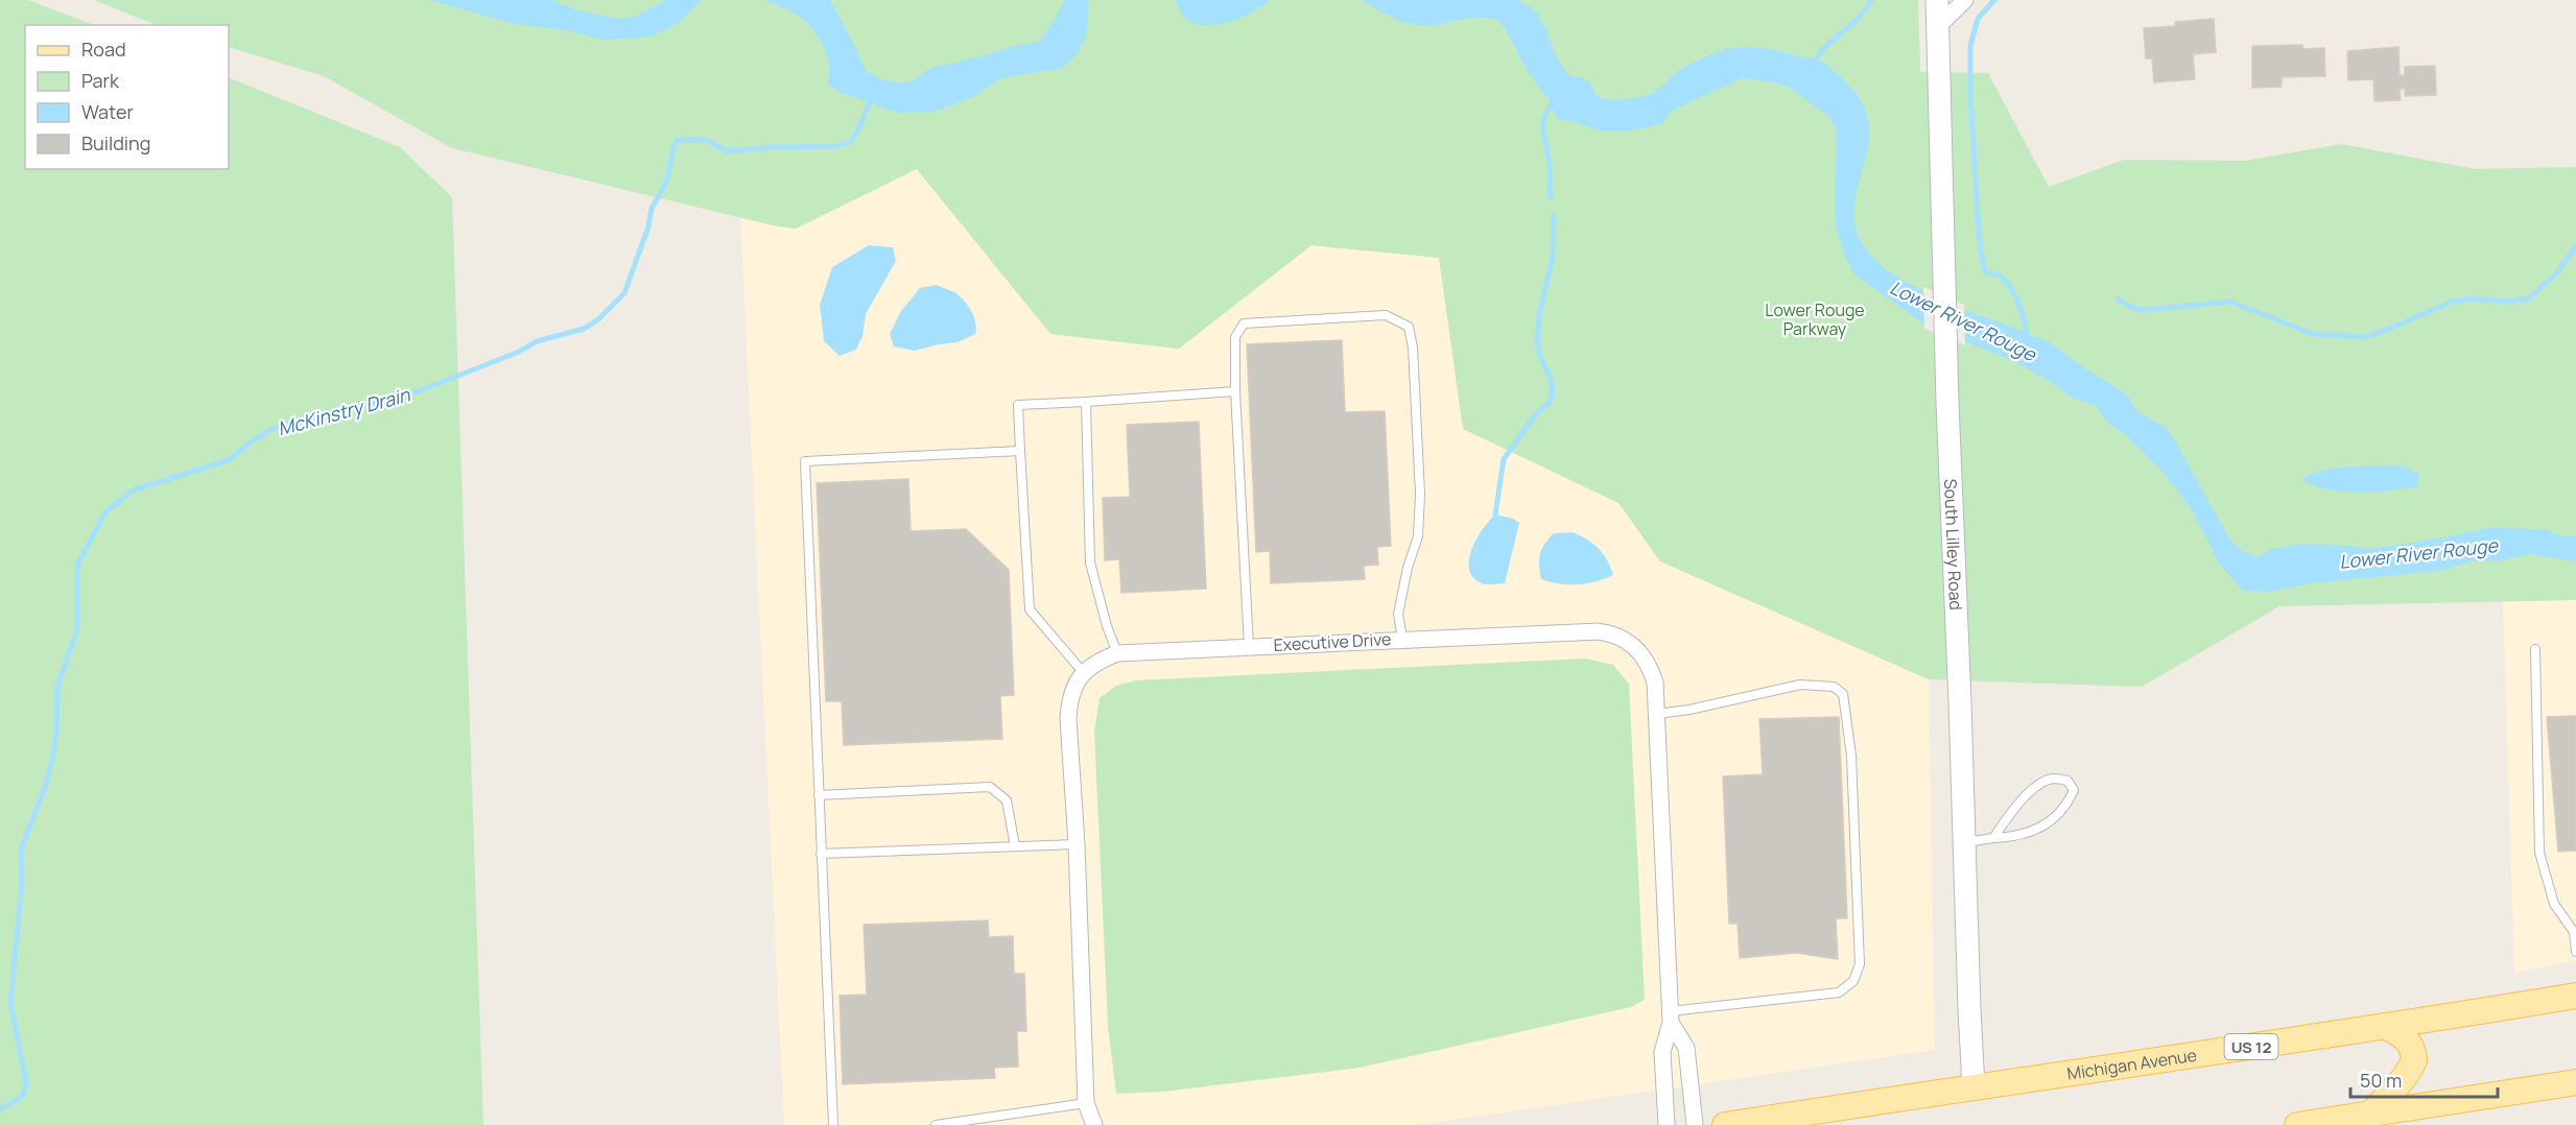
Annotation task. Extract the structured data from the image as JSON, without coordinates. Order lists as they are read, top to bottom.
{
  "streets": {
    "main road": ["US 12", "Michigan Avenue"],
    "street": ["South Lilley Road", "Executive Drive"]
  },
  "crossings": [
    ["South Lilley Road", "Michigan Avenue"]
  ],
  "water": ["Lower River Rouge", "McKinstry Drain"],
  "parks": ["Lower Rouge Parkway"],
  "legend": [
    "Road",
    "Park",
    "Water",
    "Building"
  ],
  "scale_bar": "50 m"
}
